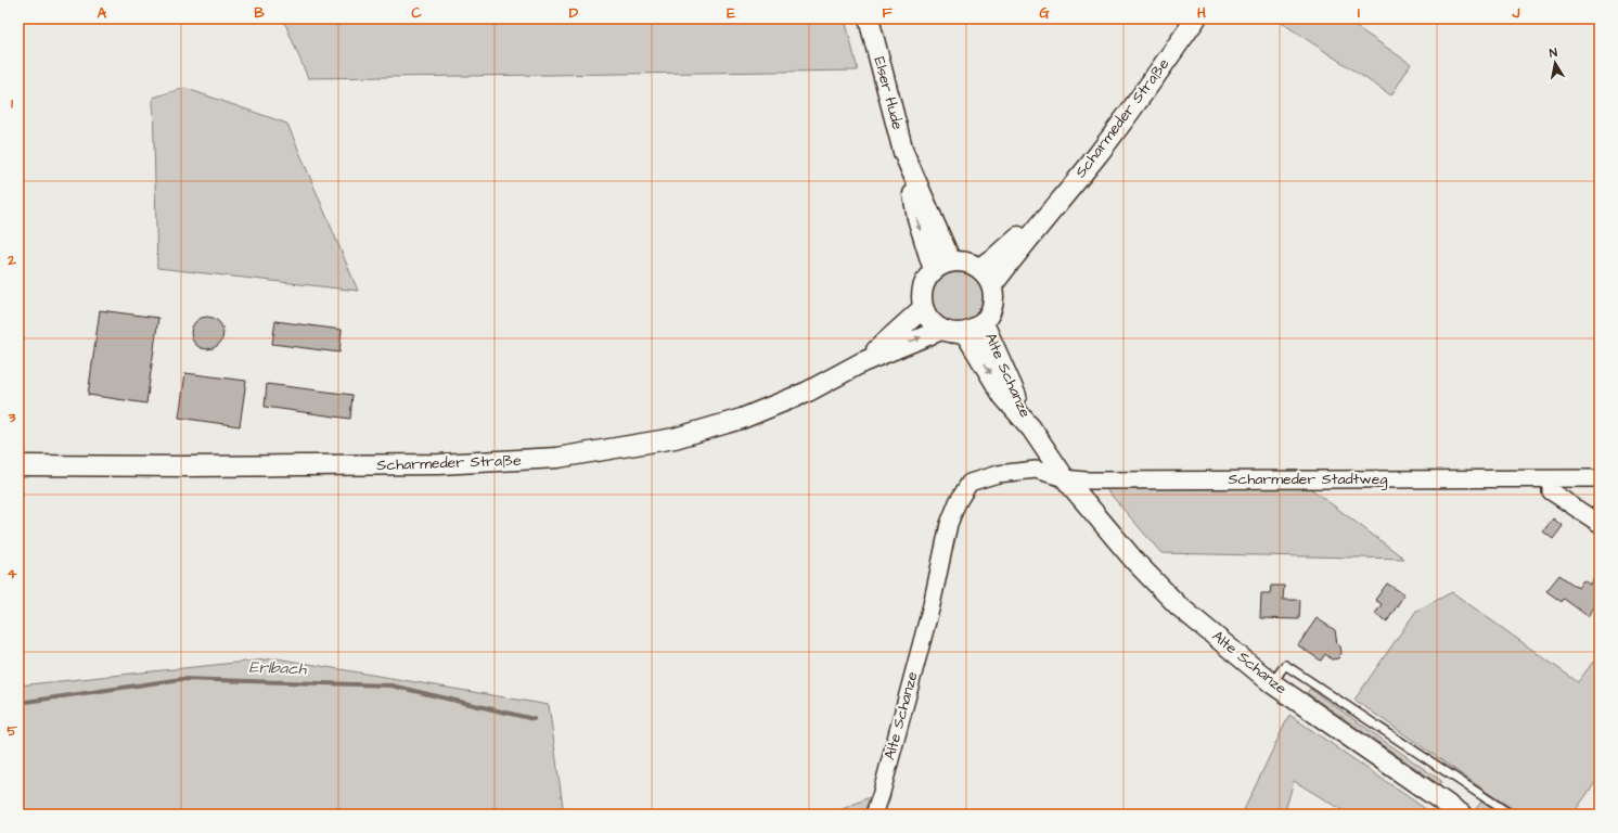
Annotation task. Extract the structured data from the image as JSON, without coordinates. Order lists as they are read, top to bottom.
{
  "streets": {
    "street": [
      "Elser Hude",
      "Scharmeder Straße",
      "Alte Schanze",
      "Scharmeder Stadtweg"
    ]
  },
  "crossings": [
    ["Elser Hude", "Scharmeder Straße"],
    ["Elser Hude", "Alte Schanze"],
    ["Scharmeder Straße", "Alte Schanze"],
    ["Alte Schanze", "Scharmeder Stadtweg"]
  ],
  "water": ["Erlbach"],
  "north": "top",
  "grid": {
    "columns": [
      "A",
      "B",
      "C",
      "D",
      "E",
      "F",
      "G",
      "H",
      "I",
      "J"
    ],
    "rows": [
      "1",
      "2",
      "3",
      "4",
      "5"
    ]
  }
}
